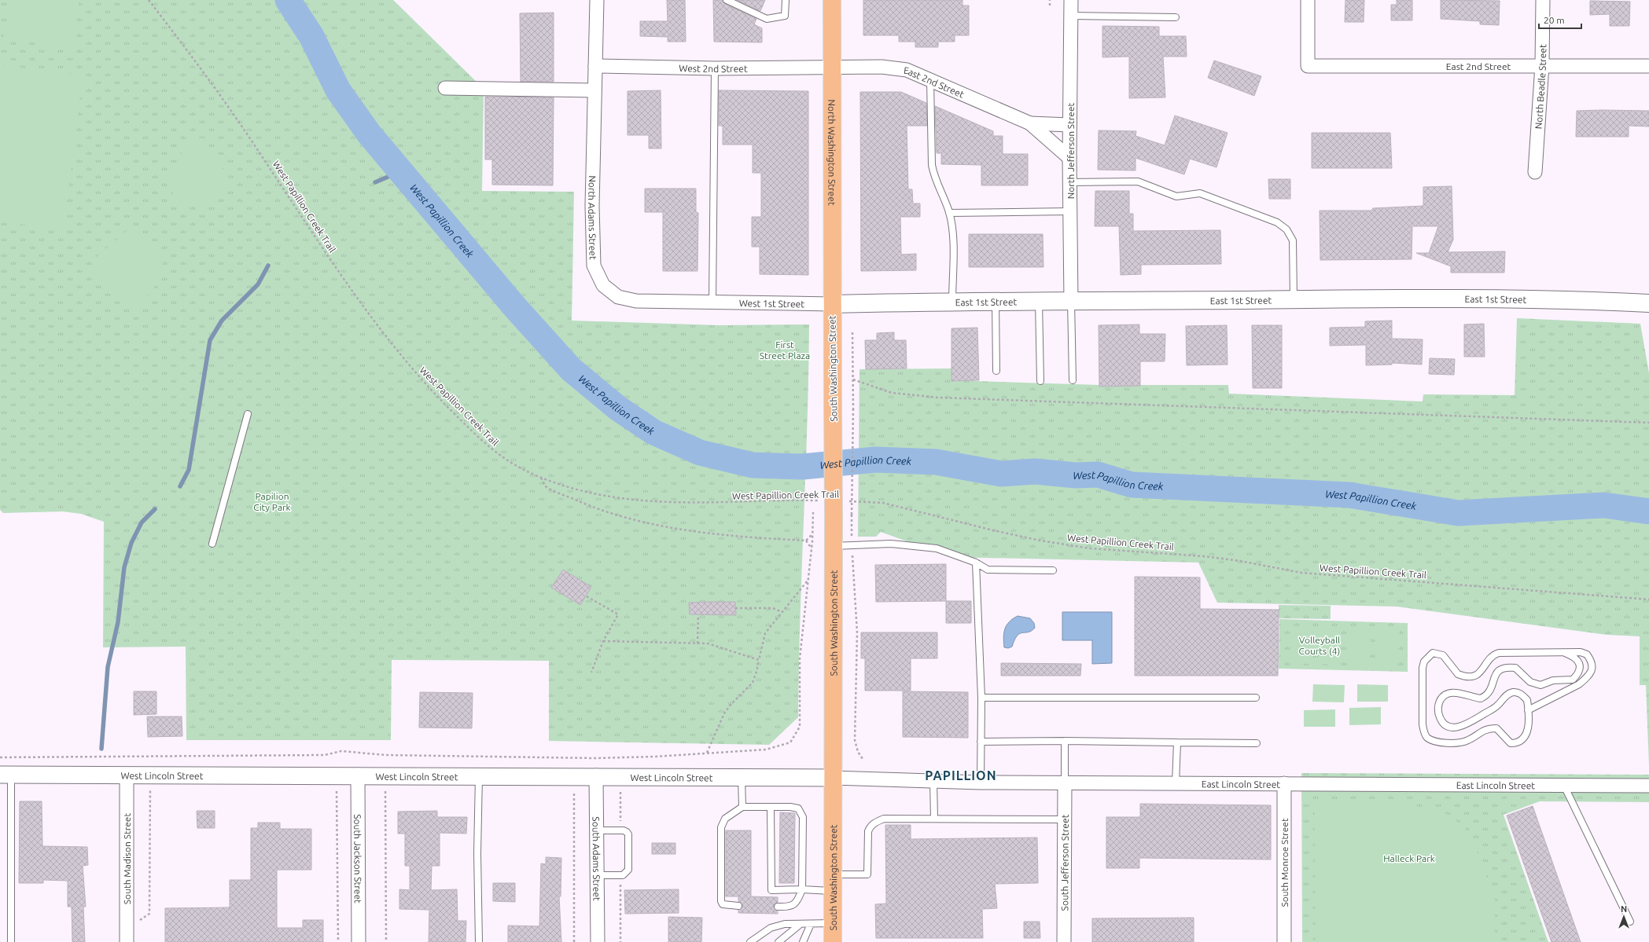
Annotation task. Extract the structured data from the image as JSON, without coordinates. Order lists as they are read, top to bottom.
{
  "streets": {
    "main road": ["North Washington Street", "East 1st Street", "South Washington Street"],
    "street": [
      "East 2nd Street",
      "West 2nd Street",
      "North Beadle Street",
      "North Jefferson Street",
      "North Adams Street",
      "West 1st Street",
      "West Lincoln Street",
      "East Lincoln Street",
      "South Madison Street",
      "South Jackson Street",
      "South Adams Street",
      "South Jefferson Street",
      "South Monroe Street"
    ],
    "path": ["West Papillion Creek Trail"]
  },
  "crossings": [
    ["East 2nd Street", "West 2nd Street"],
    ["East 2nd Street", "North Beadle Street"],
    ["East 2nd Street", "North Washington Street"],
    ["West 2nd Street", "North Washington Street"],
    ["West 2nd Street", "North Adams Street"],
    ["North Jefferson Street", "East 1st Street"],
    ["North Washington Street", "East 1st Street"],
    ["North Washington Street", "West 1st Street"],
    ["North Washington Street", "South Washington Street"],
    ["West Papillion Creek Trail", "South Washington Street"],
    ["North Adams Street", "West 1st Street"],
    ["East 1st Street", "West 1st Street"],
    ["East 1st Street", "South Washington Street"],
    ["West 1st Street", "South Washington Street"],
    ["South Washington Street", "West Lincoln Street"],
    ["South Washington Street", "East Lincoln Street"],
    ["West Lincoln Street", "East Lincoln Street"],
    ["West Lincoln Street", "South Madison Street"],
    ["West Lincoln Street", "South Jackson Street"],
    ["West Lincoln Street", "South Adams Street"],
    ["East Lincoln Street", "South Jefferson Street"],
    ["East Lincoln Street", "South Monroe Street"]
  ],
  "districts": ["PAPILLION"],
  "water": ["West Papillion Creek"],
  "parks": [
    "First Street Plaza",
    "Papilion City Park",
    "Volleyball Courts (4)",
    "Halleck Park"
  ],
  "scale_bar": "20 m",
  "north": "top"
}
